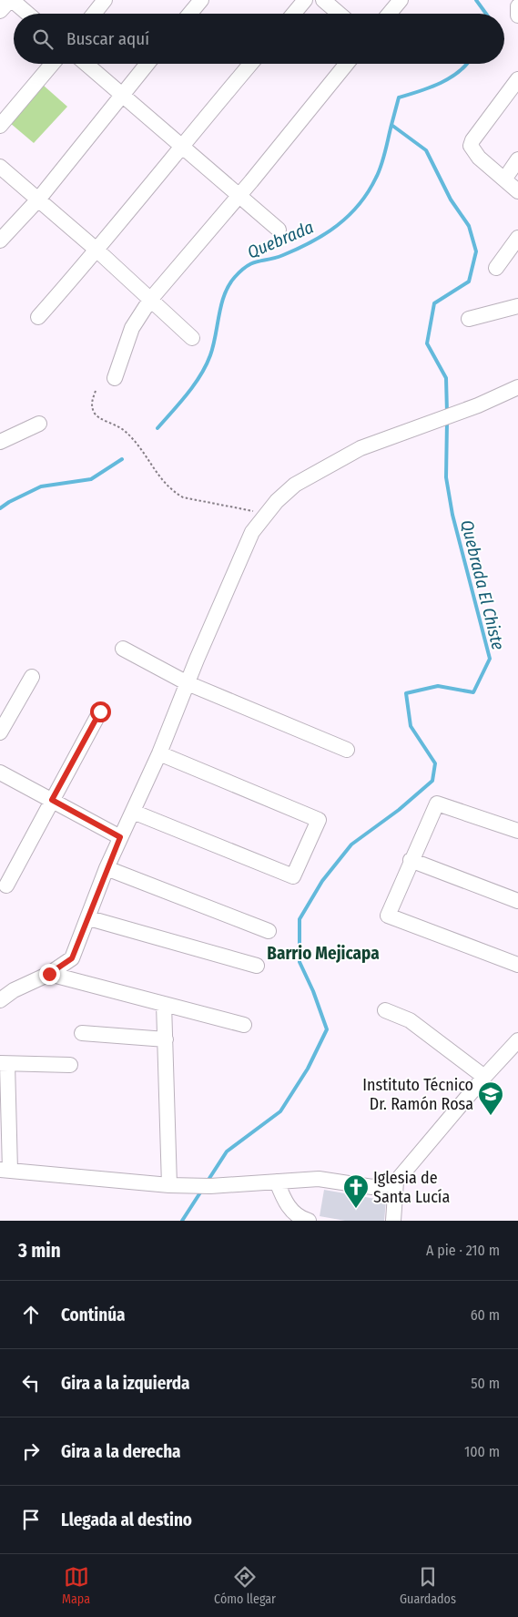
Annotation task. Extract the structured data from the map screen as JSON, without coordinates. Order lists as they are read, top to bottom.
{
  "districts": ["Barrio Mejicapa"],
  "water": ["Quebrada", "Quebrada El Chiste"],
  "places": {
    "school or university": ["Instituto Técnico Dr. Ramón Rosa"],
    "church": ["Iglesia de Santa Lucía"]
  },
  "page": {
    "search": "Buscar aquí",
    "heading": ["3 min", "A pie · 210 m"],
    "list": [
      ["Continúa", "60 m"],
      ["Gira a la izquierda", "50 m"],
      ["Gira a la derecha", "100 m"],
      "Llegada al destino"
    ],
    "nav": ["Mapa", "Cómo llegar", "Guardados"]
  }
}
